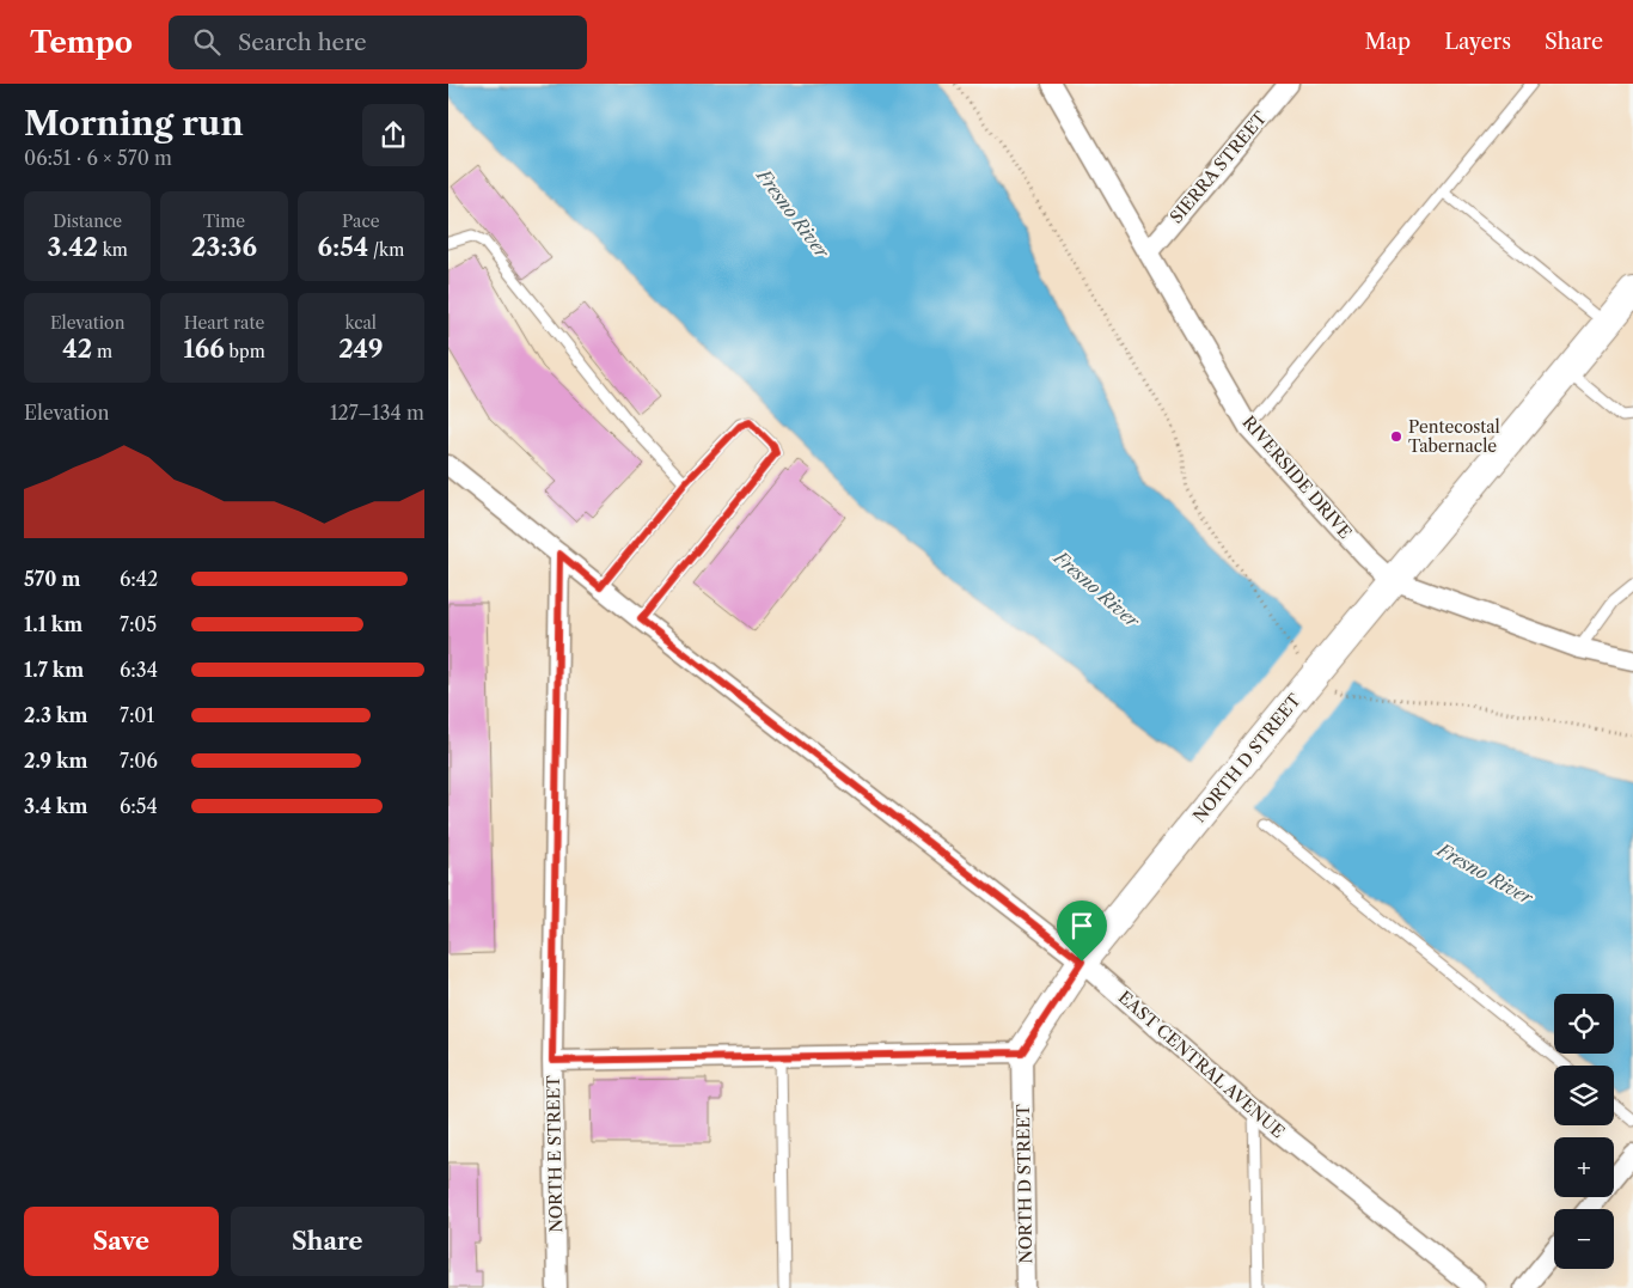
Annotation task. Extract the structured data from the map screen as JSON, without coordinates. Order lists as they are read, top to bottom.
{
  "streets": {
    "street": [
      "SIERRA STREET",
      "RIVERSIDE DRIVE",
      "NORTH D STREET",
      "EAST CENTRAL AVENUE",
      "NORTH E STREET"
    ]
  },
  "crossings": [
    ["SIERRA STREET", "RIVERSIDE DRIVE"],
    ["RIVERSIDE DRIVE", "NORTH D STREET"],
    ["NORTH D STREET", "EAST CENTRAL AVENUE"],
    ["EAST CENTRAL AVENUE", "NORTH E STREET"]
  ],
  "water": ["Fresno River"],
  "places": ["Pentecostal Tabernacle"],
  "page": {
    "header": "Tempo",
    "search": "Search here",
    "nav": ["Map", "Layers", "Share"],
    "heading": ["Morning run", "06:51 · 6 × 570 m"],
    "stats": [
      ["Distance", "3.42 km"],
      ["Time", "23:36"],
      ["Pace", "6:54 /km"],
      ["Elevation", "42 m"],
      ["Heart rate", "166 bpm"],
      ["kcal", "249"]
    ],
    "chart": ["Elevation", "127–134 m"],
    "list": [
      {
        "name": "570 m",
        "note": "6:42"
      },
      {
        "name": "1.1 km",
        "note": "7:05"
      },
      {
        "name": "1.7 km",
        "note": "6:34"
      },
      {
        "name": "2.3 km",
        "note": "7:01"
      },
      {
        "name": "2.9 km",
        "note": "7:06"
      },
      {
        "name": "3.4 km",
        "note": "6:54"
      }
    ],
    "map_buttons": ["+", "−"],
    "buttons": ["Save", "Share"]
  }
}
